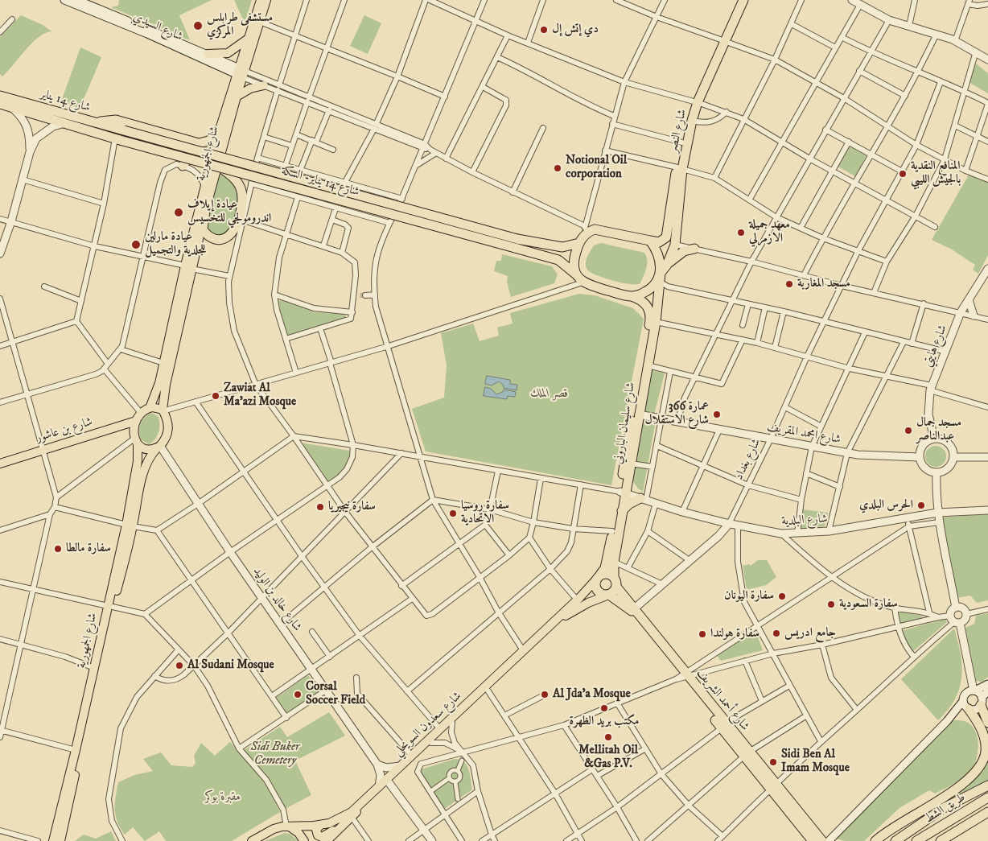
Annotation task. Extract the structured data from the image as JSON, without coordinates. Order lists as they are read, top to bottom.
{
  "streets": {
    "highway": [
      "شارع 14 يناير",
      "شارع النصر",
      "شارع 14 يناير- السكة",
      "شارع سليمان الباروني",
      "شارع أحمد الشريف",
      "طريق الشط"
    ],
    "main road": ["شارع الجمهورية", "شارع بن عاشور", "شارع سعدون السويحلي"],
    "street": [
      "شارع السيدي",
      "شارع هايتي",
      "شارع امحمد المقريف",
      "شارع بغداد",
      "شارع البلدية",
      "شارع خالد بن الوليد"
    ]
  },
  "crossings": [
    ["شارع السيدي", "شارع الجمهورية"],
    ["شارع 14 يناير", "شارع 14 يناير- السكة"],
    ["شارع النصر", "شارع سليمان الباروني"],
    ["شارع الجمهورية", "شارع بن عاشور"],
    ["شارع الجمهورية", "شارع خالد بن الوليد"],
    ["شارع هايتي", "شارع امحمد المقريف"],
    ["شارع سليمان الباروني", "شارع امحمد المقريف"],
    ["شارع سليمان الباروني", "شارع البلدية"],
    ["شارع سليمان الباروني", "شارع أحمد الشريف"],
    ["شارع سليمان الباروني", "شارع سعدون السويحلي"],
    ["شارع بن عاشور", "شارع خالد بن الوليد"],
    ["شارع امحمد المقريف", "شارع بغداد"],
    ["شارع بغداد", "شارع البلدية"],
    ["شارع بغداد", "شارع أحمد الشريف"],
    ["شارع خالد بن الوليد", "شارع سعدون السويحلي"],
    ["شارع أحمد الشريف", "شارع سعدون السويحلي"]
  ],
  "parks": ["قصر الملك", "Sidi Buker Cemetery", "مقبرة بوكر"],
  "places": [
    "مستشفى طرابلس المركزي",
    "دي إتش إل",
    "Notional Oil corporation",
    "المنافع النقدية بالجيش الليبي",
    "عيادة إيلاف اندرومولجي للتخسيس",
    "معهد جميلة الازمرلي",
    "عيادة مارلين للجلدية والتجميل",
    "مسجد المغاربة",
    "Zawiat Al Ma'azi Mosque",
    "عمارة 366 شارع الاستقلال",
    "مسجد جمال عبدالناصر",
    "الحرس البلدي",
    "سفارة نيجيريا",
    "سفارة روسيا الاتحادية",
    "سفارة مالطا",
    "سفارة اليونان",
    "سفارة السعودية",
    "جامع ادريس",
    "سفارة هولندا",
    "Al Sudani Mosque",
    "Corsal Soccer Field",
    "Al Jda'a Mosque",
    "مكتب بريد الظهرة",
    "Mellitah Oil &Gas P.V.",
    "Sidi Ben Al Imam Mosque"
  ]
}
